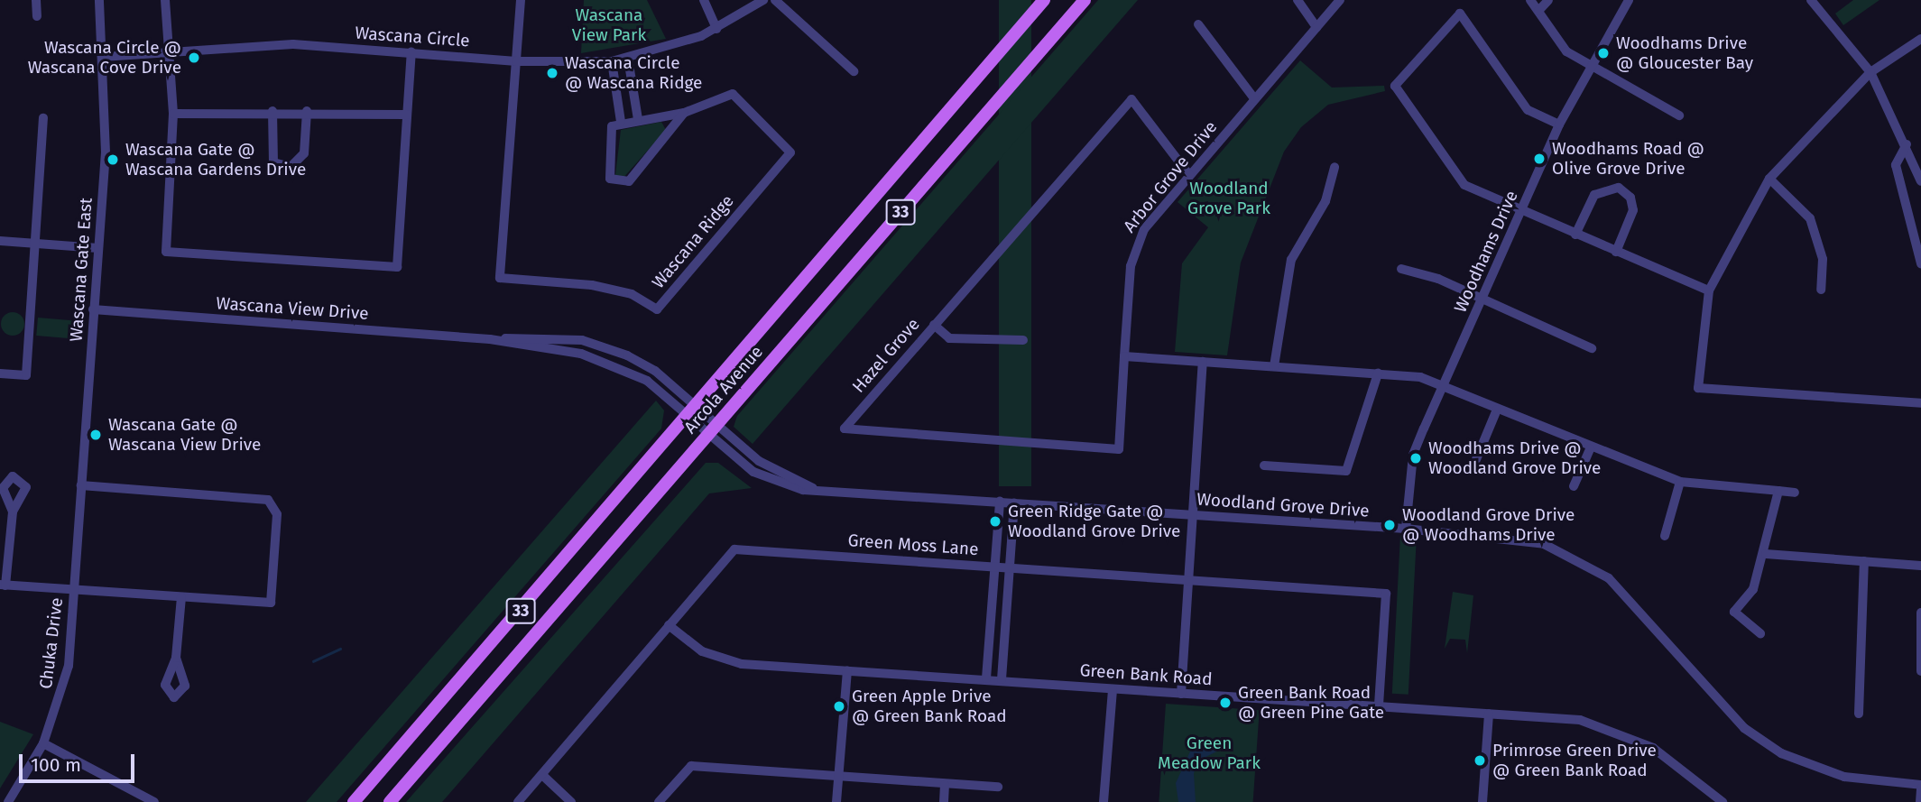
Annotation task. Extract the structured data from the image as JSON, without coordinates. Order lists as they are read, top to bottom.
{
  "streets": {
    "main road": ["33", "Arcola Avenue"],
    "street": [
      "Wascana Circle",
      "Arbor Grove Drive",
      "Wascana Ridge",
      "Woodhams Drive",
      "Wascana Gate East",
      "Wascana View Drive",
      "Hazel Grove",
      "Woodland Grove Drive",
      "Green Moss Lane",
      "Chuka Drive",
      "Green Bank Road"
    ]
  },
  "crossings": [
    ["Wascana Circle", "Wascana Ridge"],
    ["Wascana Circle", "Wascana Gate East"],
    ["Arbor Grove Drive", "Hazel Grove"],
    ["Woodhams Drive", "Woodland Grove Drive"],
    ["Wascana Gate East", "Wascana View Drive"],
    ["Wascana Gate East", "Chuka Drive"],
    ["Wascana View Drive", "Arcola Avenue"],
    ["Wascana View Drive", "Woodland Grove Drive"],
    ["Arcola Avenue", "Woodland Grove Drive"],
    ["Green Moss Lane", "Green Bank Road"]
  ],
  "parks": ["Wascana View Park", "Woodland Grove Park", "Green Meadow Park"],
  "places": [
    "Woodhams Drive @ Gloucester Bay",
    "Wascana Circle @ Wascana Cove Drive",
    "Wascana Circle @ Wascana Ridge",
    "Woodhams Road @ Olive Grove Drive",
    "Wascana Gate @ Wascana Gardens Drive",
    "Wascana Gate @ Wascana View Drive",
    "Woodhams Drive @ Woodland Grove Drive",
    "Green Ridge Gate @ Woodland Grove Drive",
    "Woodland Grove Drive @ Woodhams Drive",
    "Green Bank Road @ Green Pine Gate",
    "Green Apple Drive @ Green Bank Road",
    "Primrose Green Drive @ Green Bank Road"
  ],
  "scale_bar": "100 m"
}
